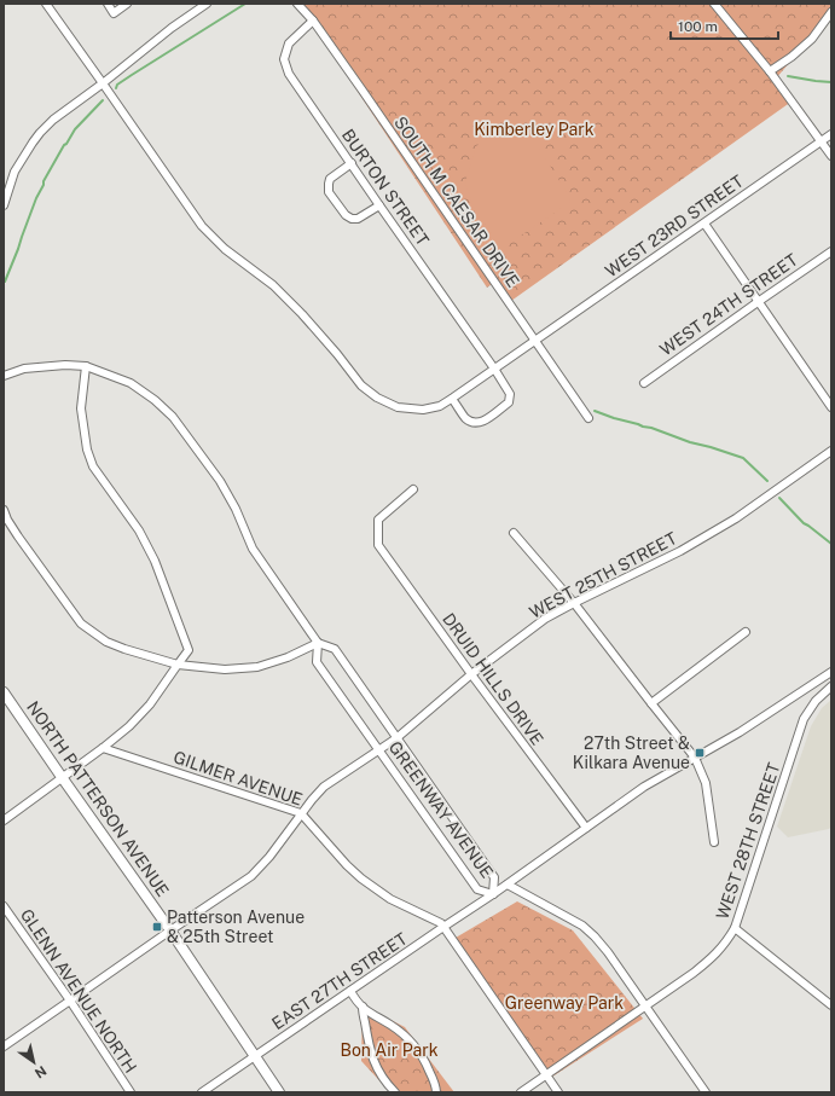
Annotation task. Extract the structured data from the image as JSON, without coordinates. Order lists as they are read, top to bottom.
{
  "streets": {
    "main road": ["NORTH PATTERSON AVENUE"],
    "street": [
      "BURTON STREET",
      "SOUTH M CAESAR DRIVE",
      "WEST 23RD STREET",
      "WEST 24TH STREET",
      "WEST 25TH STREET",
      "DRUID HILLS DRIVE",
      "GILMER AVENUE",
      "GREENWAY AVENUE",
      "WEST 28TH STREET",
      "EAST 27TH STREET",
      "GLENN AVENUE NORTH"
    ]
  },
  "crossings": [
    ["BURTON STREET", "SOUTH M CAESAR DRIVE"],
    ["BURTON STREET", "WEST 23RD STREET"],
    ["SOUTH M CAESAR DRIVE", "WEST 23RD STREET"],
    ["WEST 25TH STREET", "DRUID HILLS DRIVE"],
    ["WEST 25TH STREET", "GILMER AVENUE"],
    ["WEST 25TH STREET", "NORTH PATTERSON AVENUE"],
    ["WEST 25TH STREET", "GREENWAY AVENUE"],
    ["WEST 25TH STREET", "GLENN AVENUE NORTH"],
    ["DRUID HILLS DRIVE", "EAST 27TH STREET"],
    ["GILMER AVENUE", "WEST 28TH STREET"],
    ["GILMER AVENUE", "EAST 27TH STREET"],
    ["NORTH PATTERSON AVENUE", "EAST 27TH STREET"],
    ["GREENWAY AVENUE", "WEST 28TH STREET"],
    ["GREENWAY AVENUE", "EAST 27TH STREET"]
  ],
  "parks": ["Kimberley Park", "Greenway Park", "Bon Air Park"],
  "places": {
    "transit": ["27th Street & Kilkara Avenue", "Patterson Avenue & 25th Street"]
  },
  "scale_bar": "100 m",
  "north": "bottom right"
}
